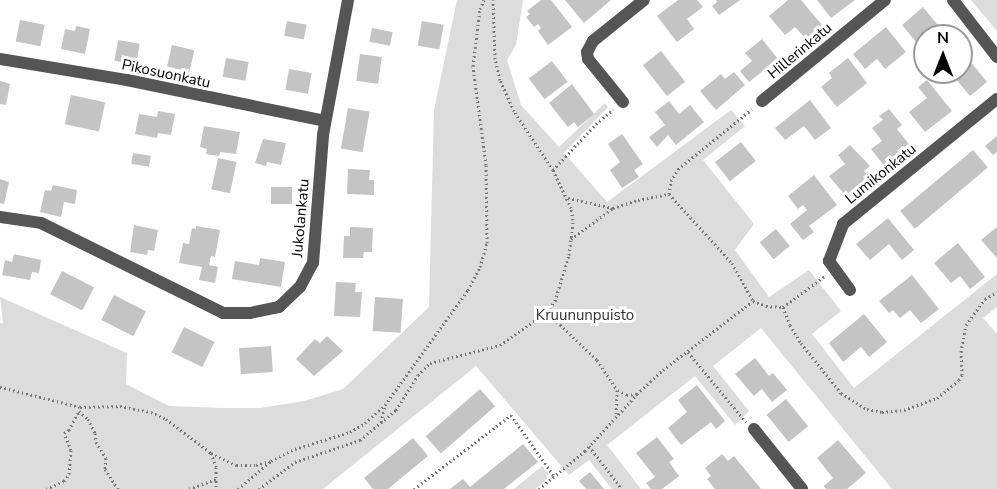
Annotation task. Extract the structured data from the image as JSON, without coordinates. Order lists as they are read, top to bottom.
{
  "streets": {
    "street": [
      "Hillerinkatu",
      "Pikosuonkatu",
      "Lumikonkatu",
      "Jukolankatu"
    ]
  },
  "crossings": [
    ["Pikosuonkatu", "Jukolankatu"]
  ],
  "parks": ["Kruununpuisto"],
  "north": "top"
}
